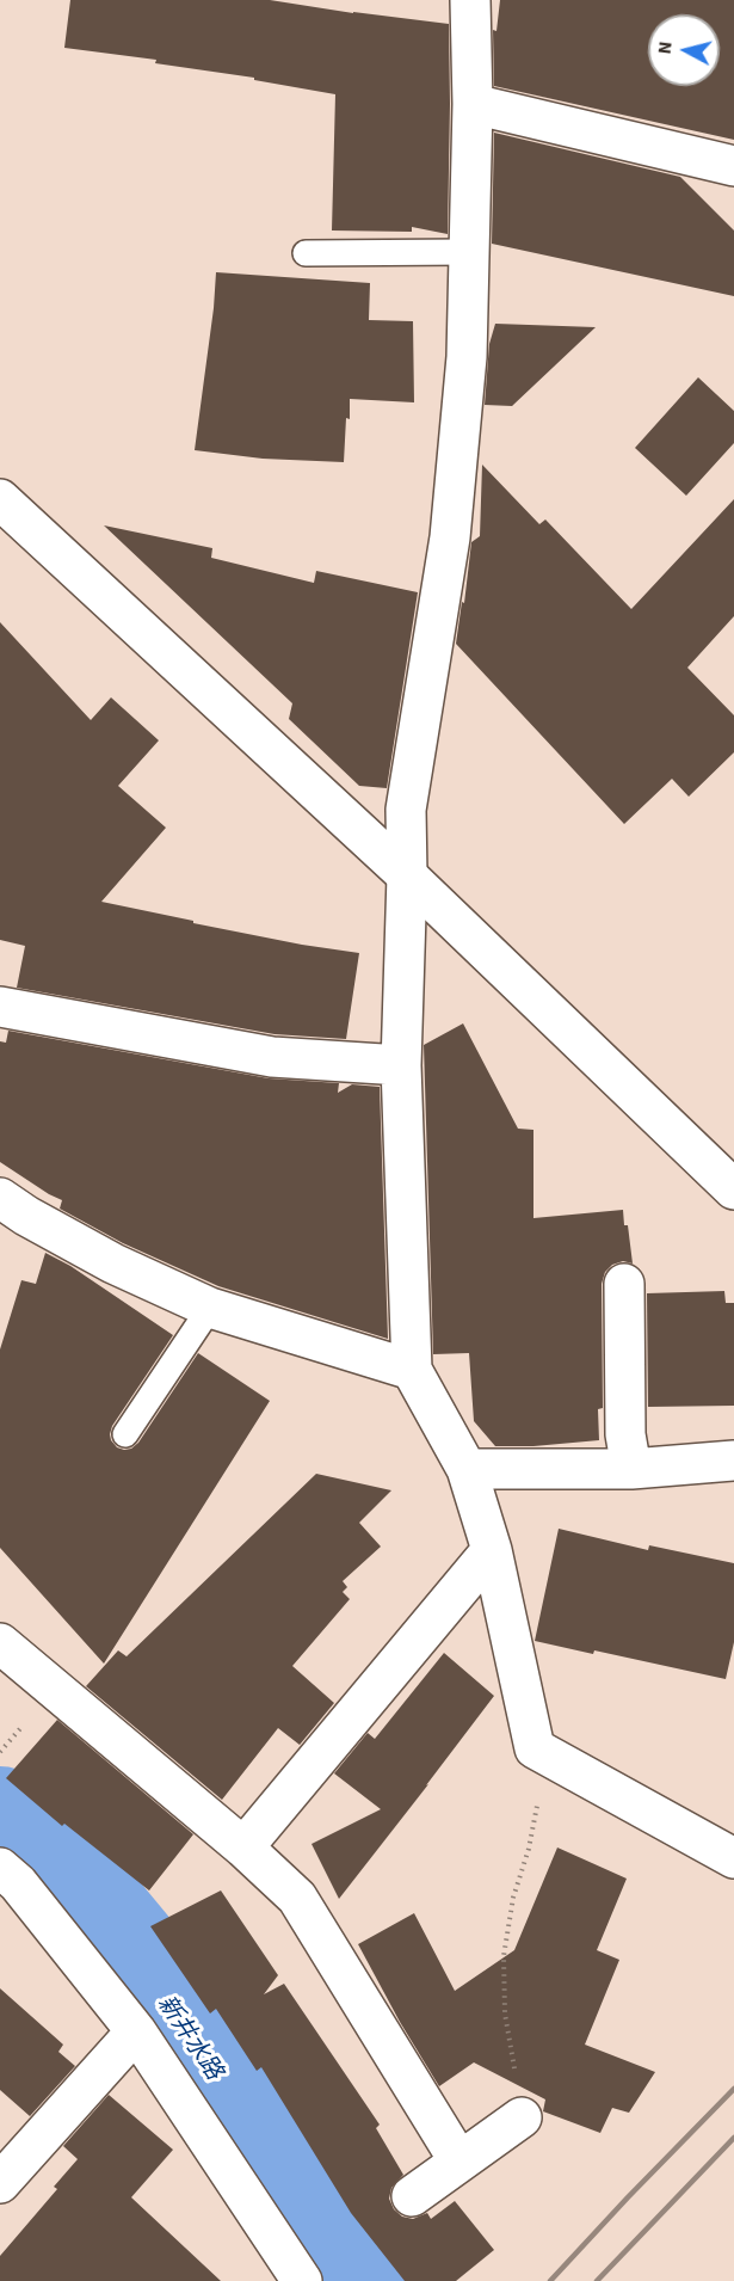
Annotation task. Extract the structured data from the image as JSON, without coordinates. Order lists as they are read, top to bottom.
{
  "water": ["新井水路"],
  "north": "left"
}
